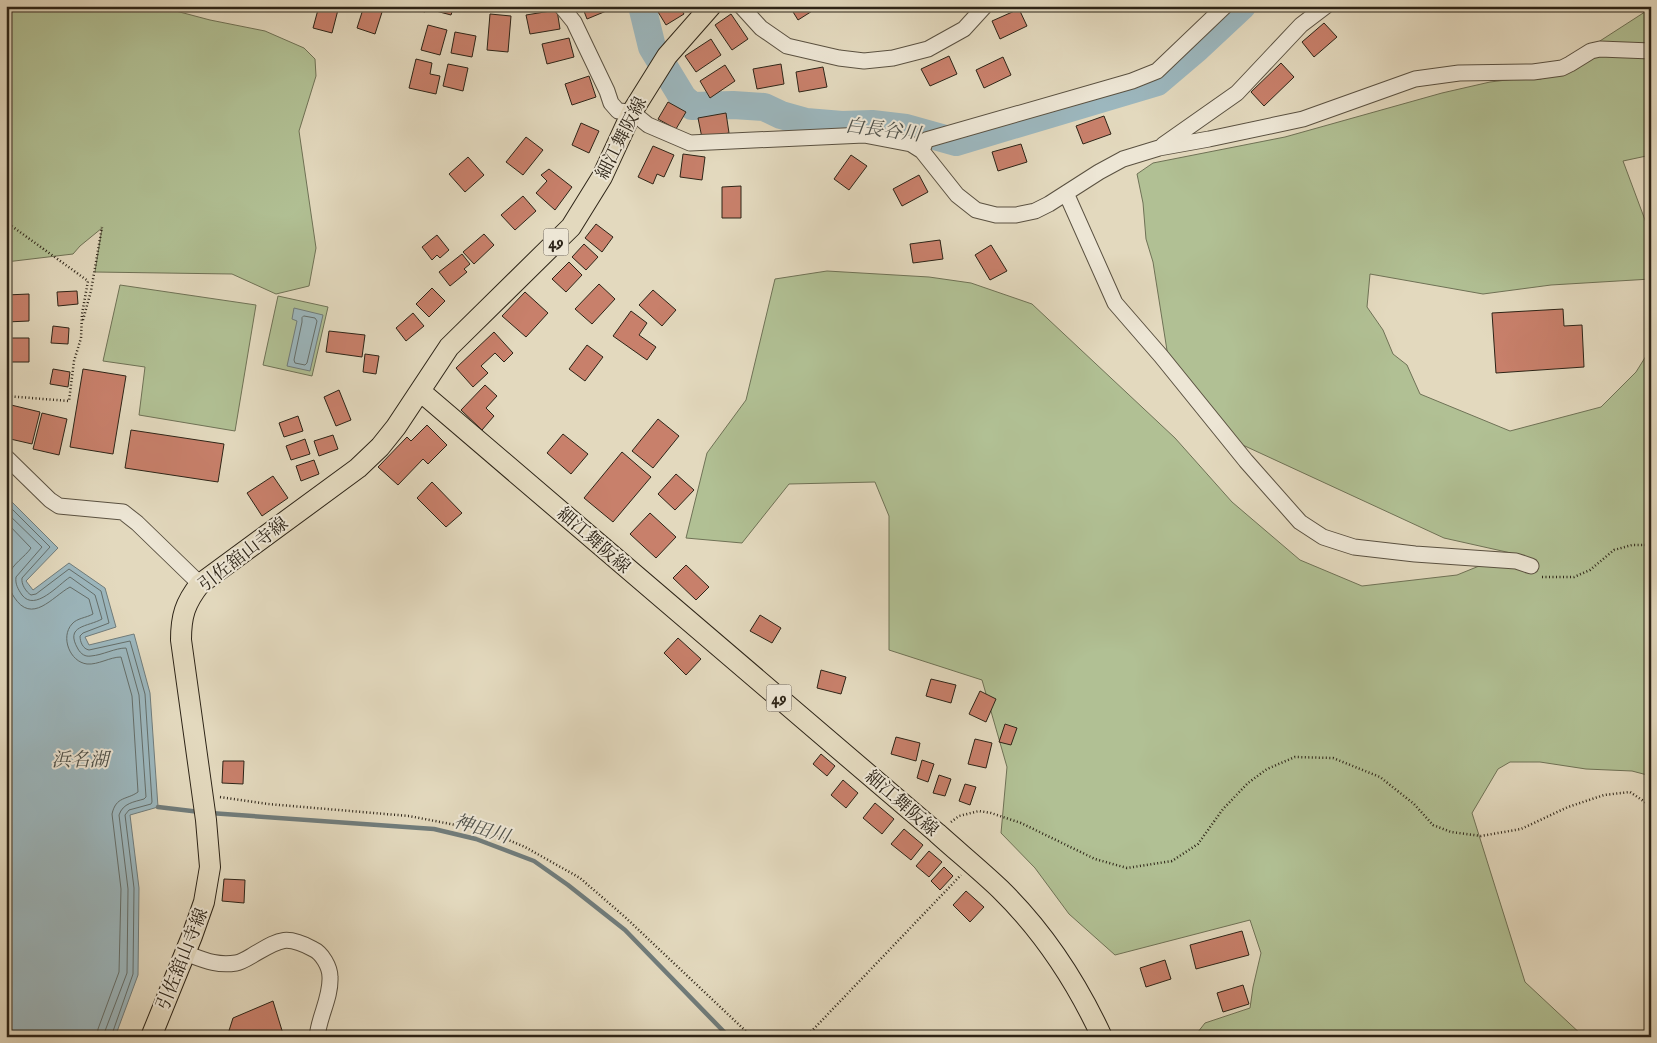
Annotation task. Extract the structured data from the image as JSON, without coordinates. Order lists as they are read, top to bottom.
{
  "streets": {
    "main road": ["細江舞阪線", "49", "引佐舘山寺線"]
  },
  "crossings": [
    ["細江舞阪線", "引佐舘山寺線"]
  ],
  "water": ["白長谷川", "浜名湖", "神田川"]
}
